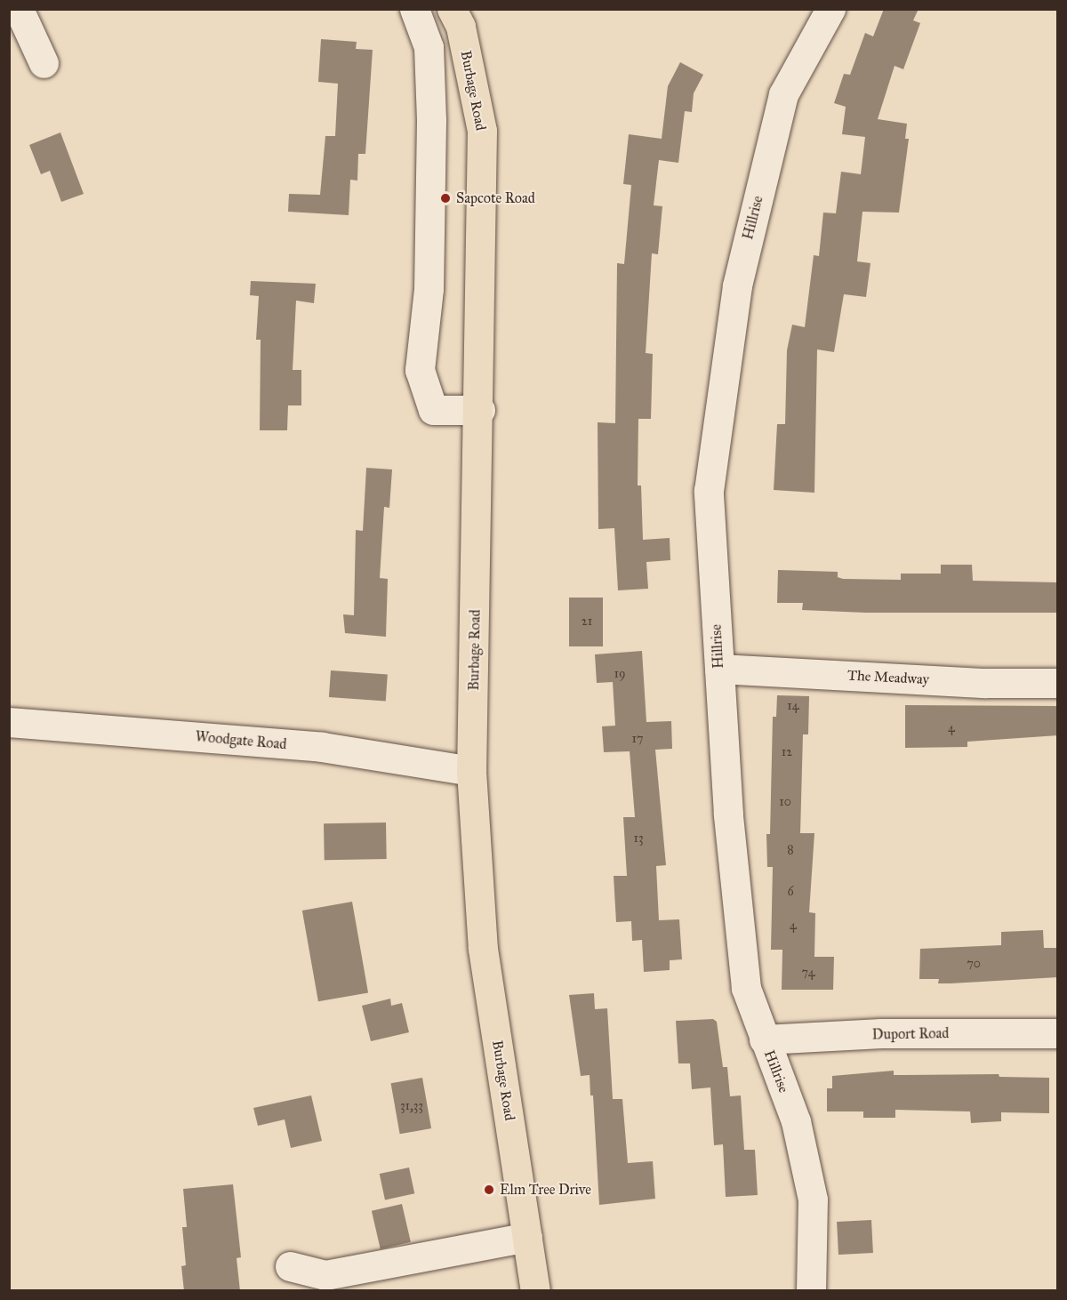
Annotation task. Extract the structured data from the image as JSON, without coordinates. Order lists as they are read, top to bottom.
{
  "streets": {
    "main road": ["Burbage Road"],
    "street": [
      "Hillrise",
      "The Meadway",
      "Woodgate Road",
      "Duport Road"
    ]
  },
  "crossings": [
    ["Burbage Road", "Woodgate Road"],
    ["Hillrise", "The Meadway"],
    ["Hillrise", "Duport Road"]
  ],
  "places": ["Sapcote Road", "Elm Tree Drive"],
  "house_numbers": [
    "21",
    "19",
    "14",
    "4",
    "17",
    "12",
    "10",
    "13",
    "8",
    "6",
    "4",
    "70",
    "74",
    "31,33"
  ]
}
